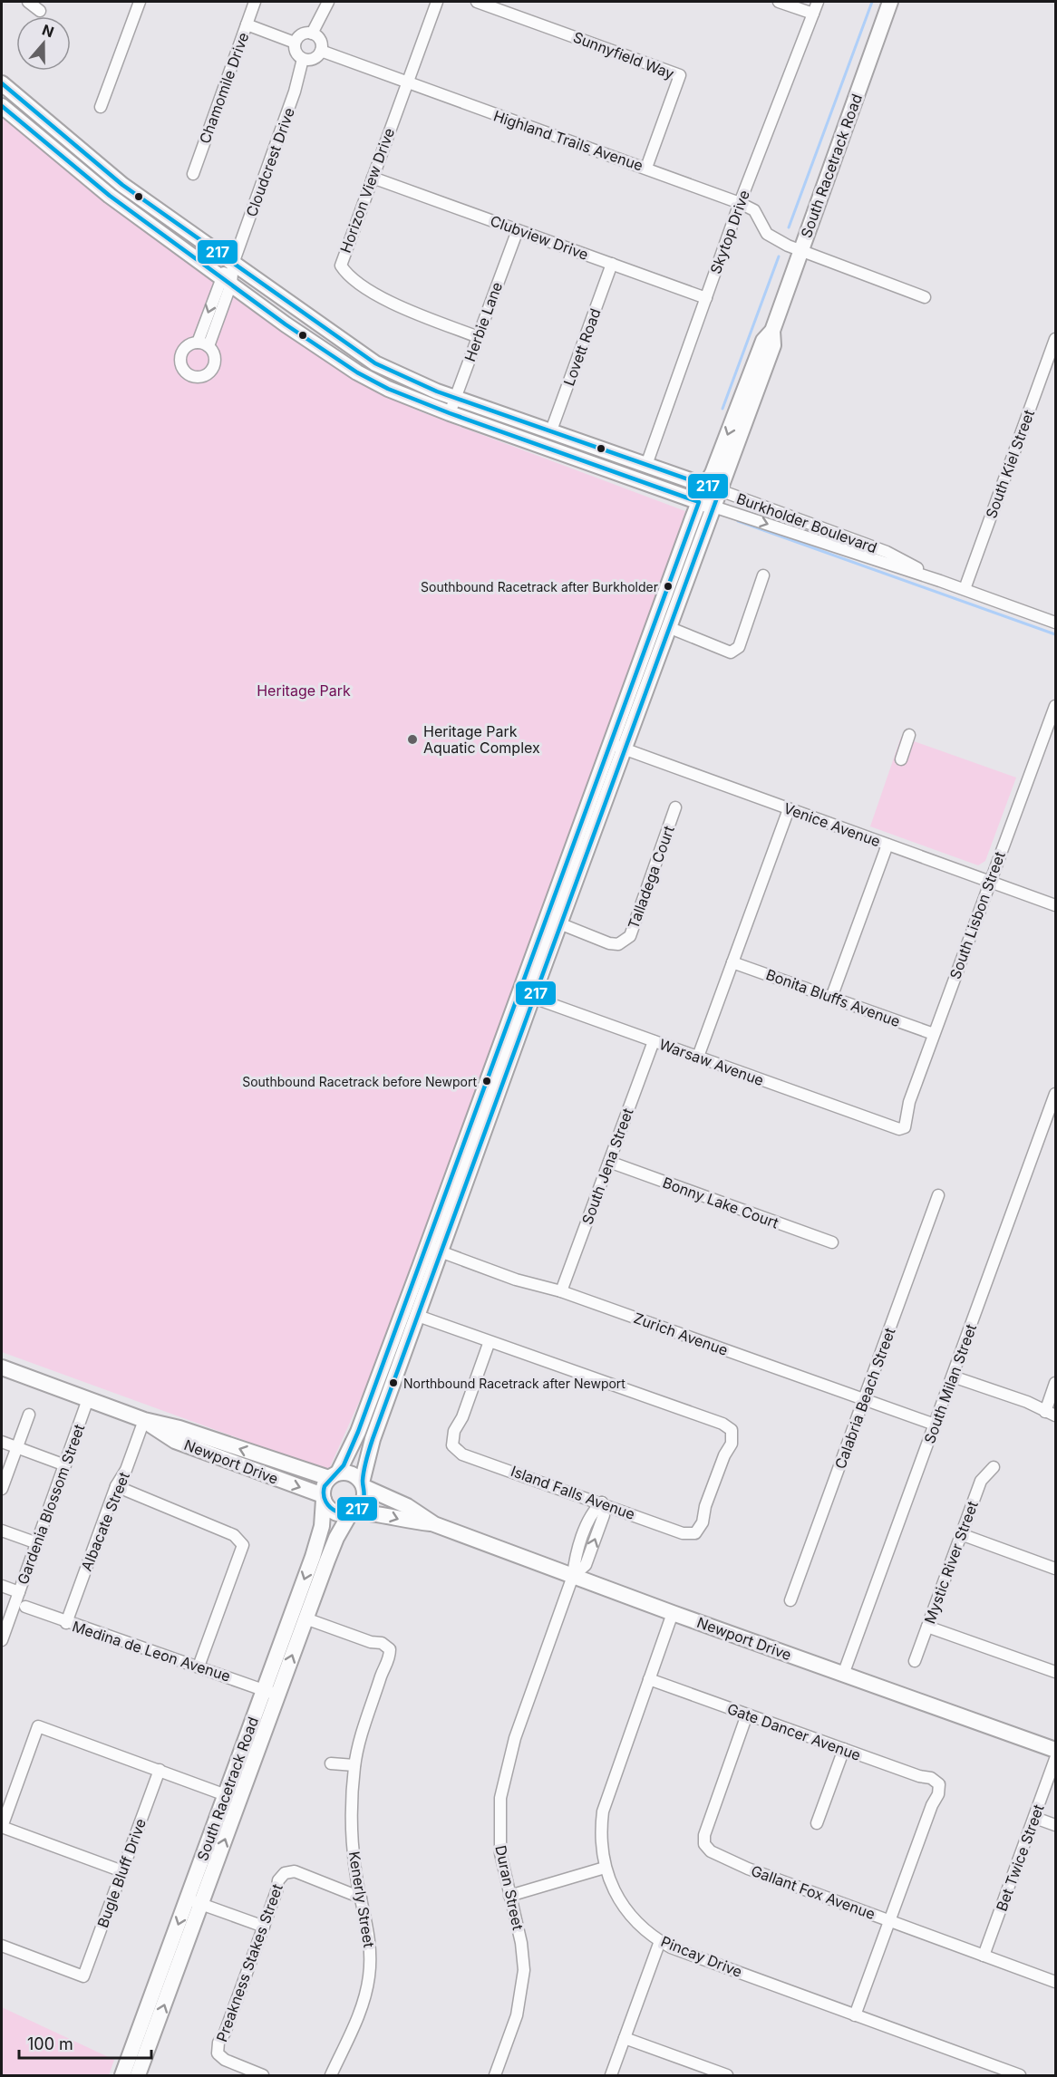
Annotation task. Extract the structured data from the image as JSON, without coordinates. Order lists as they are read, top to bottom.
{
  "streets": {
    "main road": ["South Racetrack Road", "Burkholder Boulevard", "Newport Drive"],
    "street": [
      "Sunnyfield Way",
      "Chamomile Drive",
      "Highland Trails Avenue",
      "Cloudcrest Drive",
      "Horizon View Drive",
      "Skytop Drive",
      "Clubview Drive",
      "Herbie Lane",
      "Lovett Road",
      "South Kiel Street",
      "Venice Avenue",
      "Talladega Court",
      "South Lisbon Street",
      "Bonita Bluffs Avenue",
      "Warsaw Avenue",
      "South Jena Street",
      "Bonny Lake Court",
      "Zurich Avenue",
      "South Milan Street",
      "Calabria Beach Street",
      "Island Falls Avenue",
      "Gardenia Blossom Street",
      "Albacate Street",
      "Mystic River Street",
      "Medina de Leon Avenue",
      "Gate Dancer Avenue",
      "Bet Twice Street",
      "Bugle Bluff Drive",
      "Duran Street",
      "Gallant Fox Avenue",
      "Kenerly Street",
      "Pincay Drive",
      "Preakness Stakes Street"
    ]
  },
  "crossings": [
    ["Sunnyfield Way", "Highland Trails Avenue"],
    ["Highland Trails Avenue", "Cloudcrest Drive"],
    ["Highland Trails Avenue", "South Racetrack Road"],
    ["Highland Trails Avenue", "Horizon View Drive"],
    ["Highland Trails Avenue", "Skytop Drive"],
    ["Cloudcrest Drive", "Burkholder Boulevard"],
    ["South Racetrack Road", "Burkholder Boulevard"],
    ["South Racetrack Road", "Venice Avenue"],
    ["South Racetrack Road", "Talladega Court"],
    ["South Racetrack Road", "Warsaw Avenue"],
    ["South Racetrack Road", "Zurich Avenue"],
    ["South Racetrack Road", "Newport Drive"],
    ["South Racetrack Road", "Medina de Leon Avenue"],
    ["South Racetrack Road", "Kenerly Street"],
    ["Horizon View Drive", "Clubview Drive"],
    ["Horizon View Drive", "Herbie Lane"],
    ["Skytop Drive", "Clubview Drive"],
    ["Skytop Drive", "Burkholder Boulevard"],
    ["Clubview Drive", "Herbie Lane"],
    ["Clubview Drive", "Lovett Road"],
    ["Herbie Lane", "Burkholder Boulevard"],
    ["Lovett Road", "Burkholder Boulevard"],
    ["South Kiel Street", "Burkholder Boulevard"],
    ["Venice Avenue", "South Lisbon Street"],
    ["South Lisbon Street", "Bonita Bluffs Avenue"],
    ["South Lisbon Street", "Warsaw Avenue"],
    ["Warsaw Avenue", "South Jena Street"],
    ["South Jena Street", "Bonny Lake Court"],
    ["South Jena Street", "Zurich Avenue"],
    ["Zurich Avenue", "South Milan Street"],
    ["Zurich Avenue", "Calabria Beach Street"],
    ["South Milan Street", "Newport Drive"],
    ["Newport Drive", "Gardenia Blossom Street"],
    ["Newport Drive", "Albacate Street"],
    ["Newport Drive", "Duran Street"],
    ["Newport Drive", "Pincay Drive"],
    ["Island Falls Avenue", "Duran Street"],
    ["Albacate Street", "Medina de Leon Avenue"],
    ["Gate Dancer Avenue", "Gallant Fox Avenue"],
    ["Gate Dancer Avenue", "Pincay Drive"],
    ["Bet Twice Street", "Gallant Fox Avenue"],
    ["Kenerly Street", "Preakness Stakes Street"]
  ],
  "parks": ["Heritage Park"],
  "places": [
    "Southbound Racetrack after Burkholder",
    "Heritage Park Aquatic Complex",
    "Southbound Racetrack before Newport",
    "Northbound Racetrack after Newport"
  ],
  "lines": ["transit line 217"],
  "scale_bar": "100 m",
  "north": "top"
}
